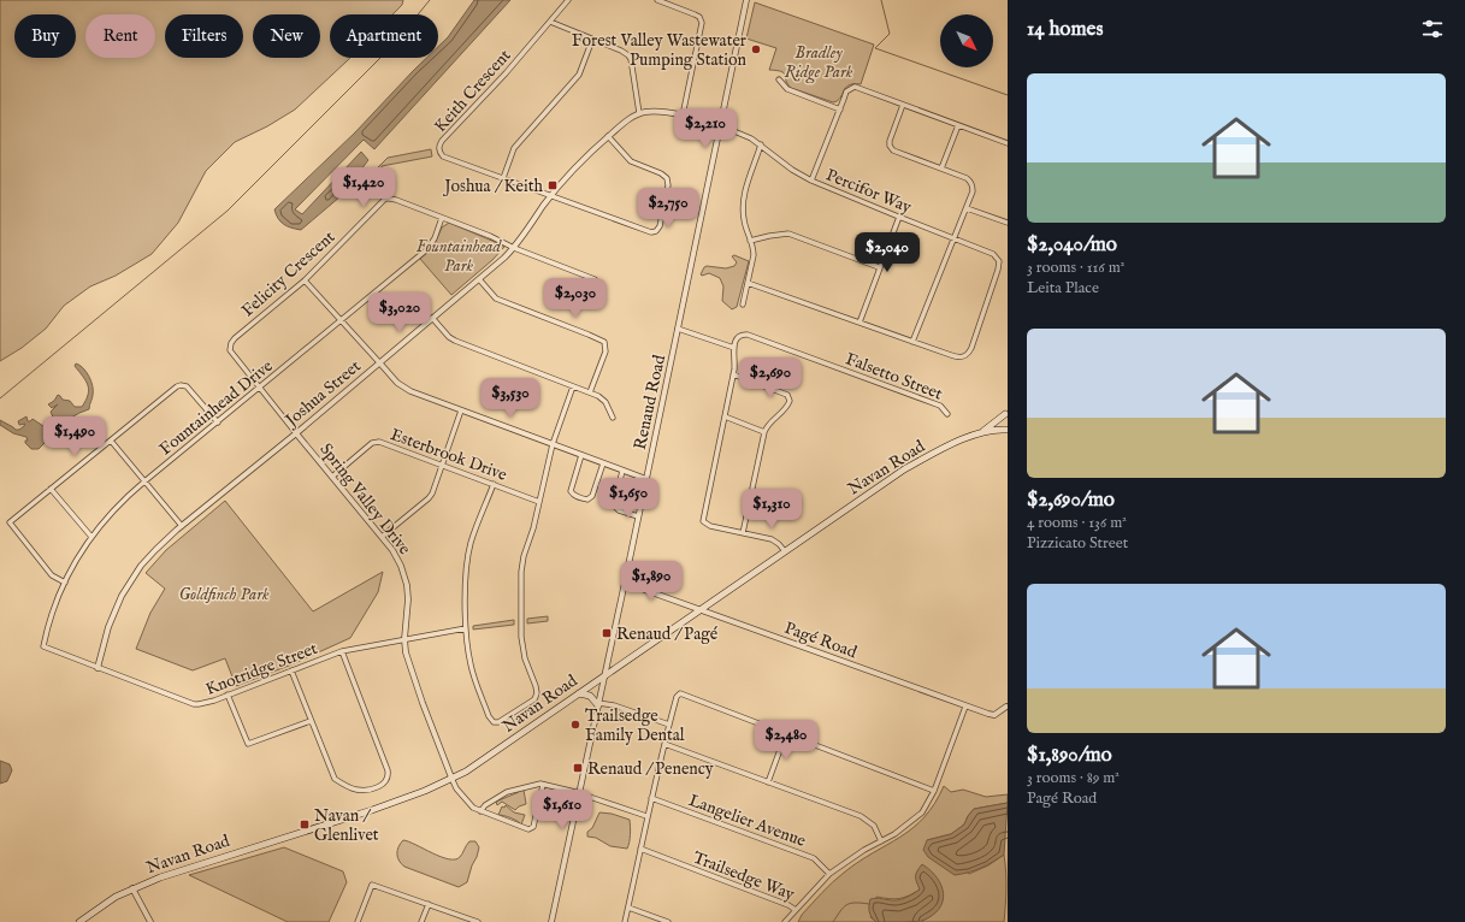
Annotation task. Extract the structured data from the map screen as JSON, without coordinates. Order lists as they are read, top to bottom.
{
  "streets": {
    "main road": ["Navan Road"],
    "street": [
      "Keith Crescent",
      "Percifor Way",
      "Felicity Crescent",
      "Falsetto Street",
      "Joshua Street",
      "Renaud Road",
      "Fountainhead Drive",
      "Esterbrook Drive",
      "Spring Valley Drive",
      "Pagé Road",
      "Knotridge Street",
      "Langelier Avenue",
      "Trailsedge Way"
    ]
  },
  "crossings": [
    ["Keith Crescent", "Joshua Street"],
    ["Percifor Way", "Renaud Road"],
    ["Felicity Crescent", "Joshua Street"],
    ["Felicity Crescent", "Fountainhead Drive"],
    ["Felicity Crescent", "Spring Valley Drive"],
    ["Joshua Street", "Spring Valley Drive"],
    ["Joshua Street", "Knotridge Street"],
    ["Renaud Road", "Navan Road"],
    ["Renaud Road", "Pagé Road"],
    ["Fountainhead Drive", "Knotridge Street"],
    ["Esterbrook Drive", "Spring Valley Drive"],
    ["Navan Road", "Spring Valley Drive"],
    ["Navan Road", "Pagé Road"],
    ["Spring Valley Drive", "Knotridge Street"],
    ["Pagé Road", "Trailsedge Way"],
    ["Langelier Avenue", "Trailsedge Way"]
  ],
  "parks": ["Bradley Ridge Park", "Fountainhead Park", "Goldfinch Park"],
  "places": {
    "other": ["Forest Valley Wastewater Pumping Station", "Trailsedge Family Dental"],
    "transit": [
      "Joshua / Keith",
      "Renaud / Pagé",
      "Renaud / Penency",
      "Navan / Glenlivet"
    ]
  },
  "north": "bottom right",
  "page": {
    "heading": "14 homes",
    "chip": [
      "Buy",
      "Rent",
      "Filters",
      "New",
      "Apartment"
    ],
    "list": [
      {
        "name": "$2,040/mo",
        "note": "3 rooms · 116 m² · Leita Place"
      },
      {
        "name": "$2,690/mo",
        "note": "4 rooms · 136 m² · Pizzicato Street"
      },
      {
        "name": "$1,890/mo",
        "note": "3 rooms · 89 m² · Pagé Road"
      }
    ],
    "price": [
      "$2,210",
      "$1,420",
      "$2,750",
      "$2,040",
      "$2,030",
      "$3,020",
      "$2,690",
      "$3,530",
      "$1,490",
      "$1,650",
      "$1,310",
      "$1,890",
      "$2,480",
      "$1,610"
    ]
  }
}
